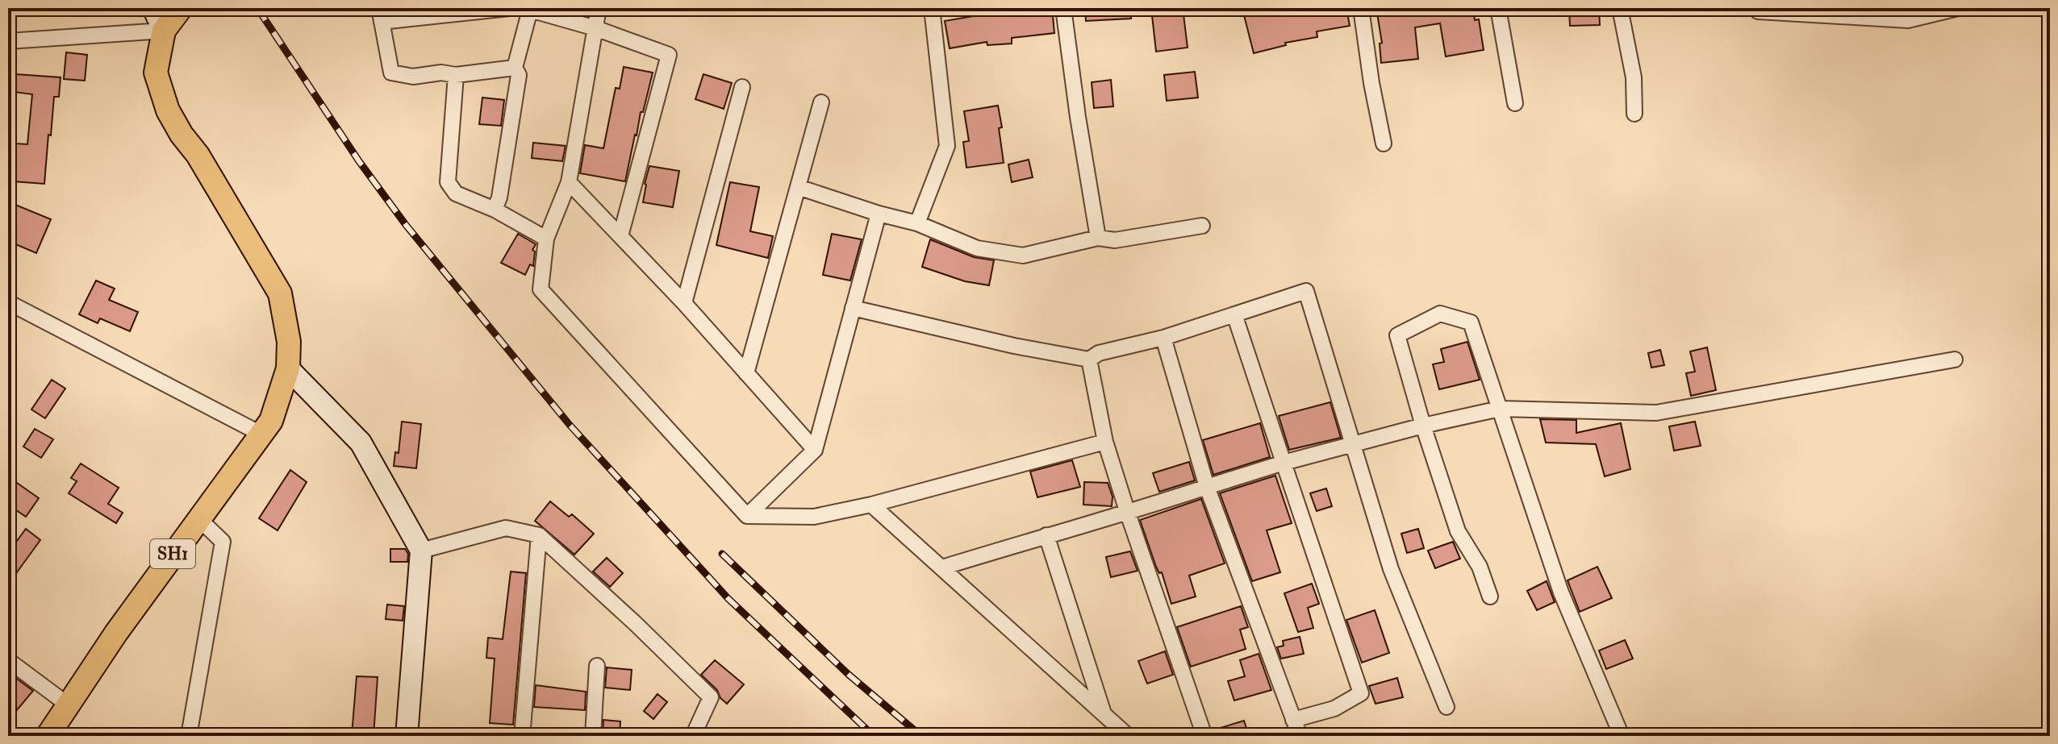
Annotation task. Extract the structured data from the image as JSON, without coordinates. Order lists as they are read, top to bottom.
{
  "streets": {
    "main road": ["SH1"]
  }
}
